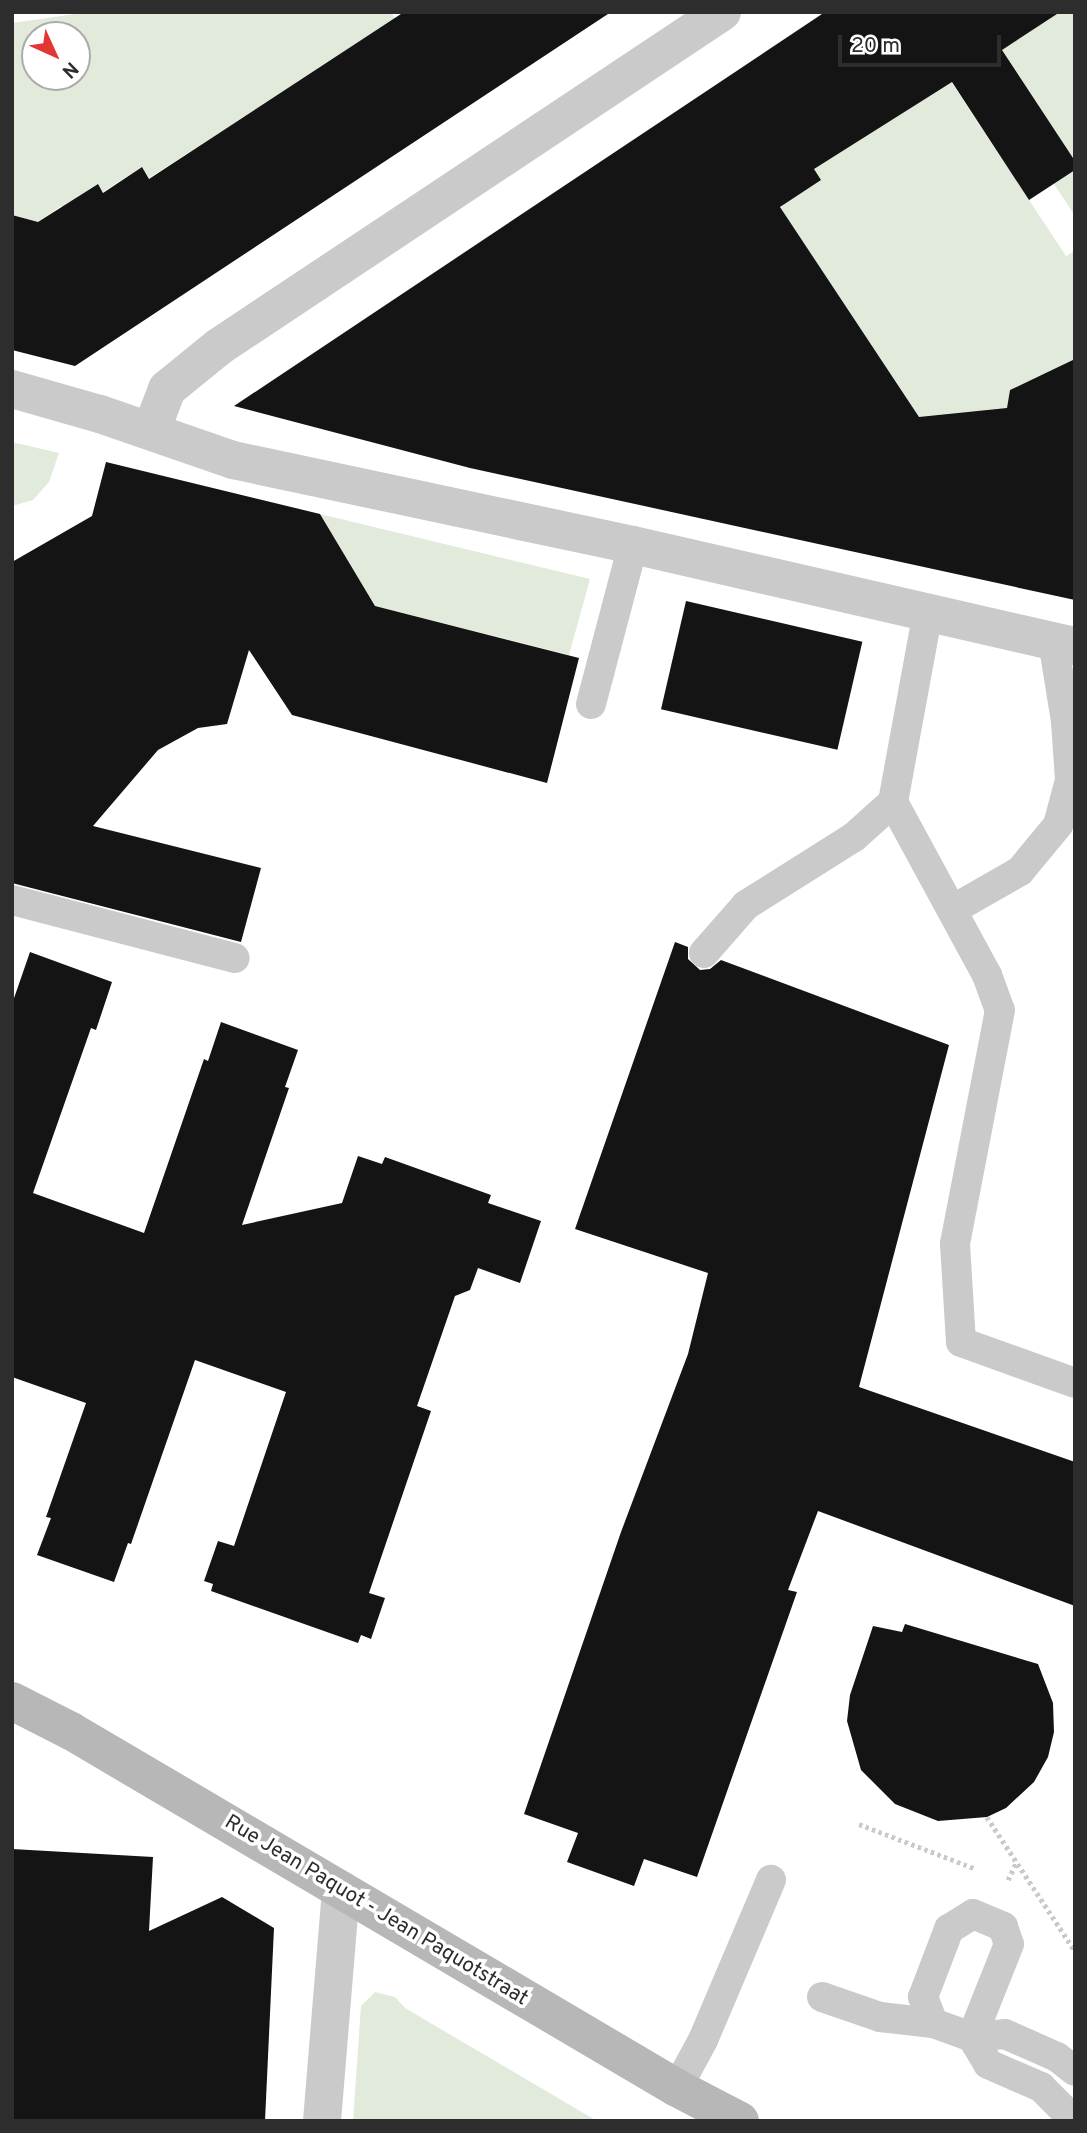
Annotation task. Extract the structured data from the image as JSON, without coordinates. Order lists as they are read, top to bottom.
{
  "streets": {
    "street": ["Rue Jean Paquot - Jean Paquotstraat"]
  },
  "scale_bar": "20 m",
  "north": "bottom right"
}
